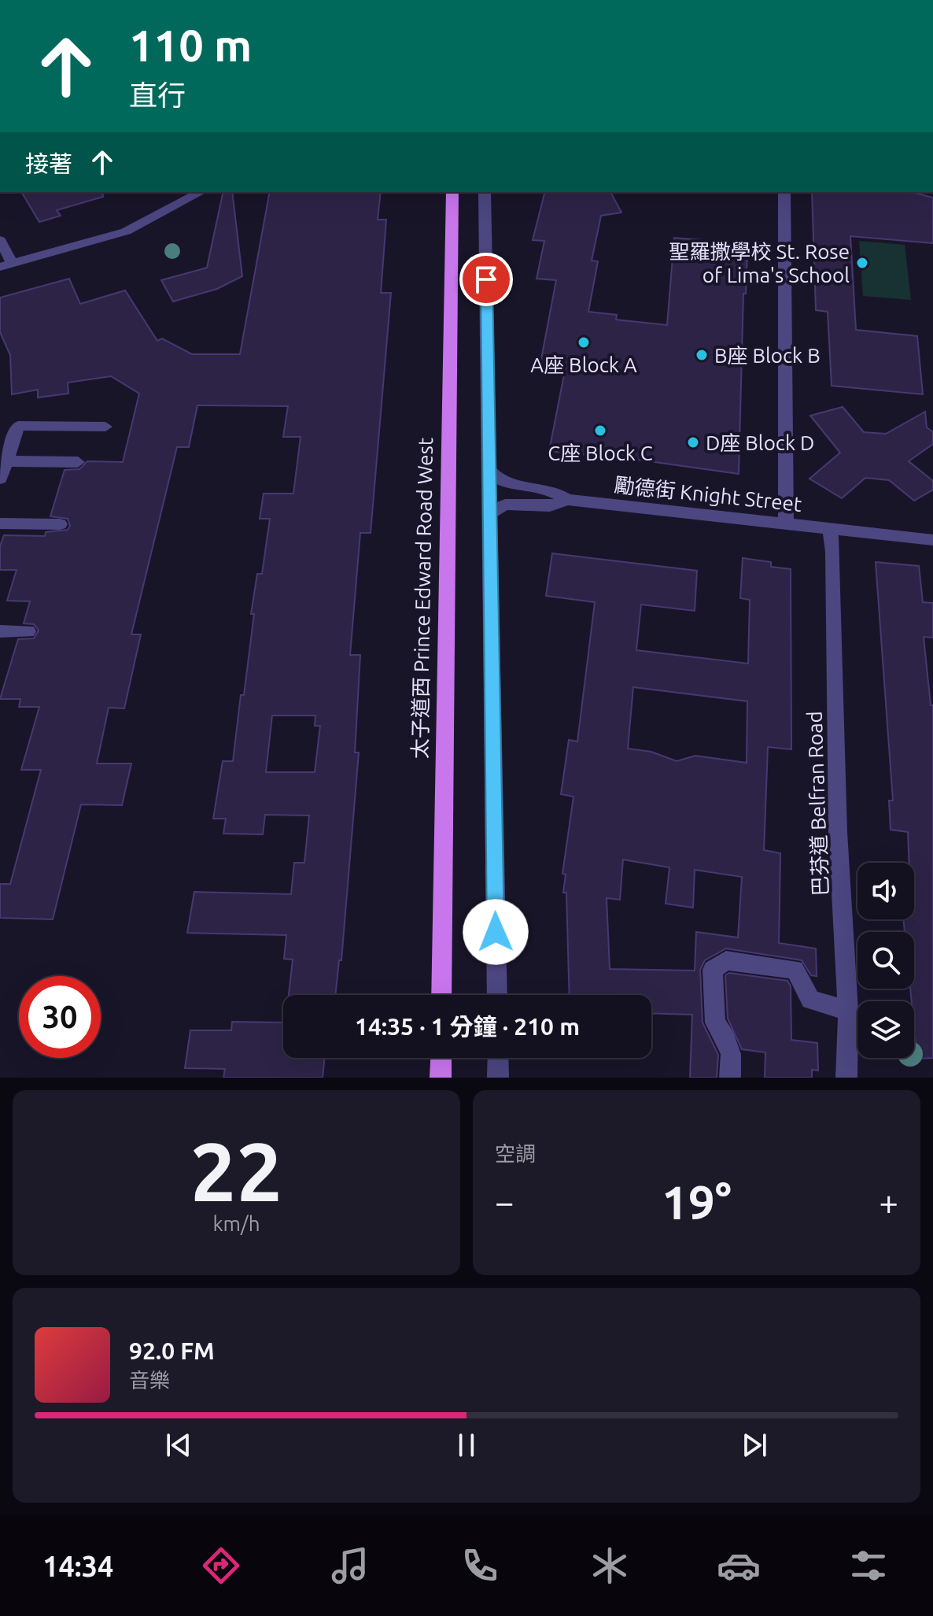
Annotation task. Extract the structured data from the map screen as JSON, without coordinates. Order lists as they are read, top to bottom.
{
  "streets": {
    "main road": ["太子道西 Prince Edward Road West"],
    "street": ["勵德街 Knight Street", "巴芬道 Belfran Road"]
  },
  "crossings": [
    ["勵德街 Knight Street", "巴芬道 Belfran Road"]
  ],
  "places": [
    "聖羅撒學校 St. Rose of Lima's School",
    "A座 Block A",
    "B座 Block B",
    "C座 Block C",
    "D座 Block D"
  ],
  "page": {
    "turn": ["110 m", "直行"],
    "then": "接著",
    "limit": "30",
    "trip": "14:35 · 1 分鐘 · 210 m",
    "tile": [
      ["22", "km/h"],
      "空調"
    ],
    "heat": ["−", "19°", "+"],
    "song": ["92.0 FM", "音樂"],
    "tabs": "14:34"
  }
}
